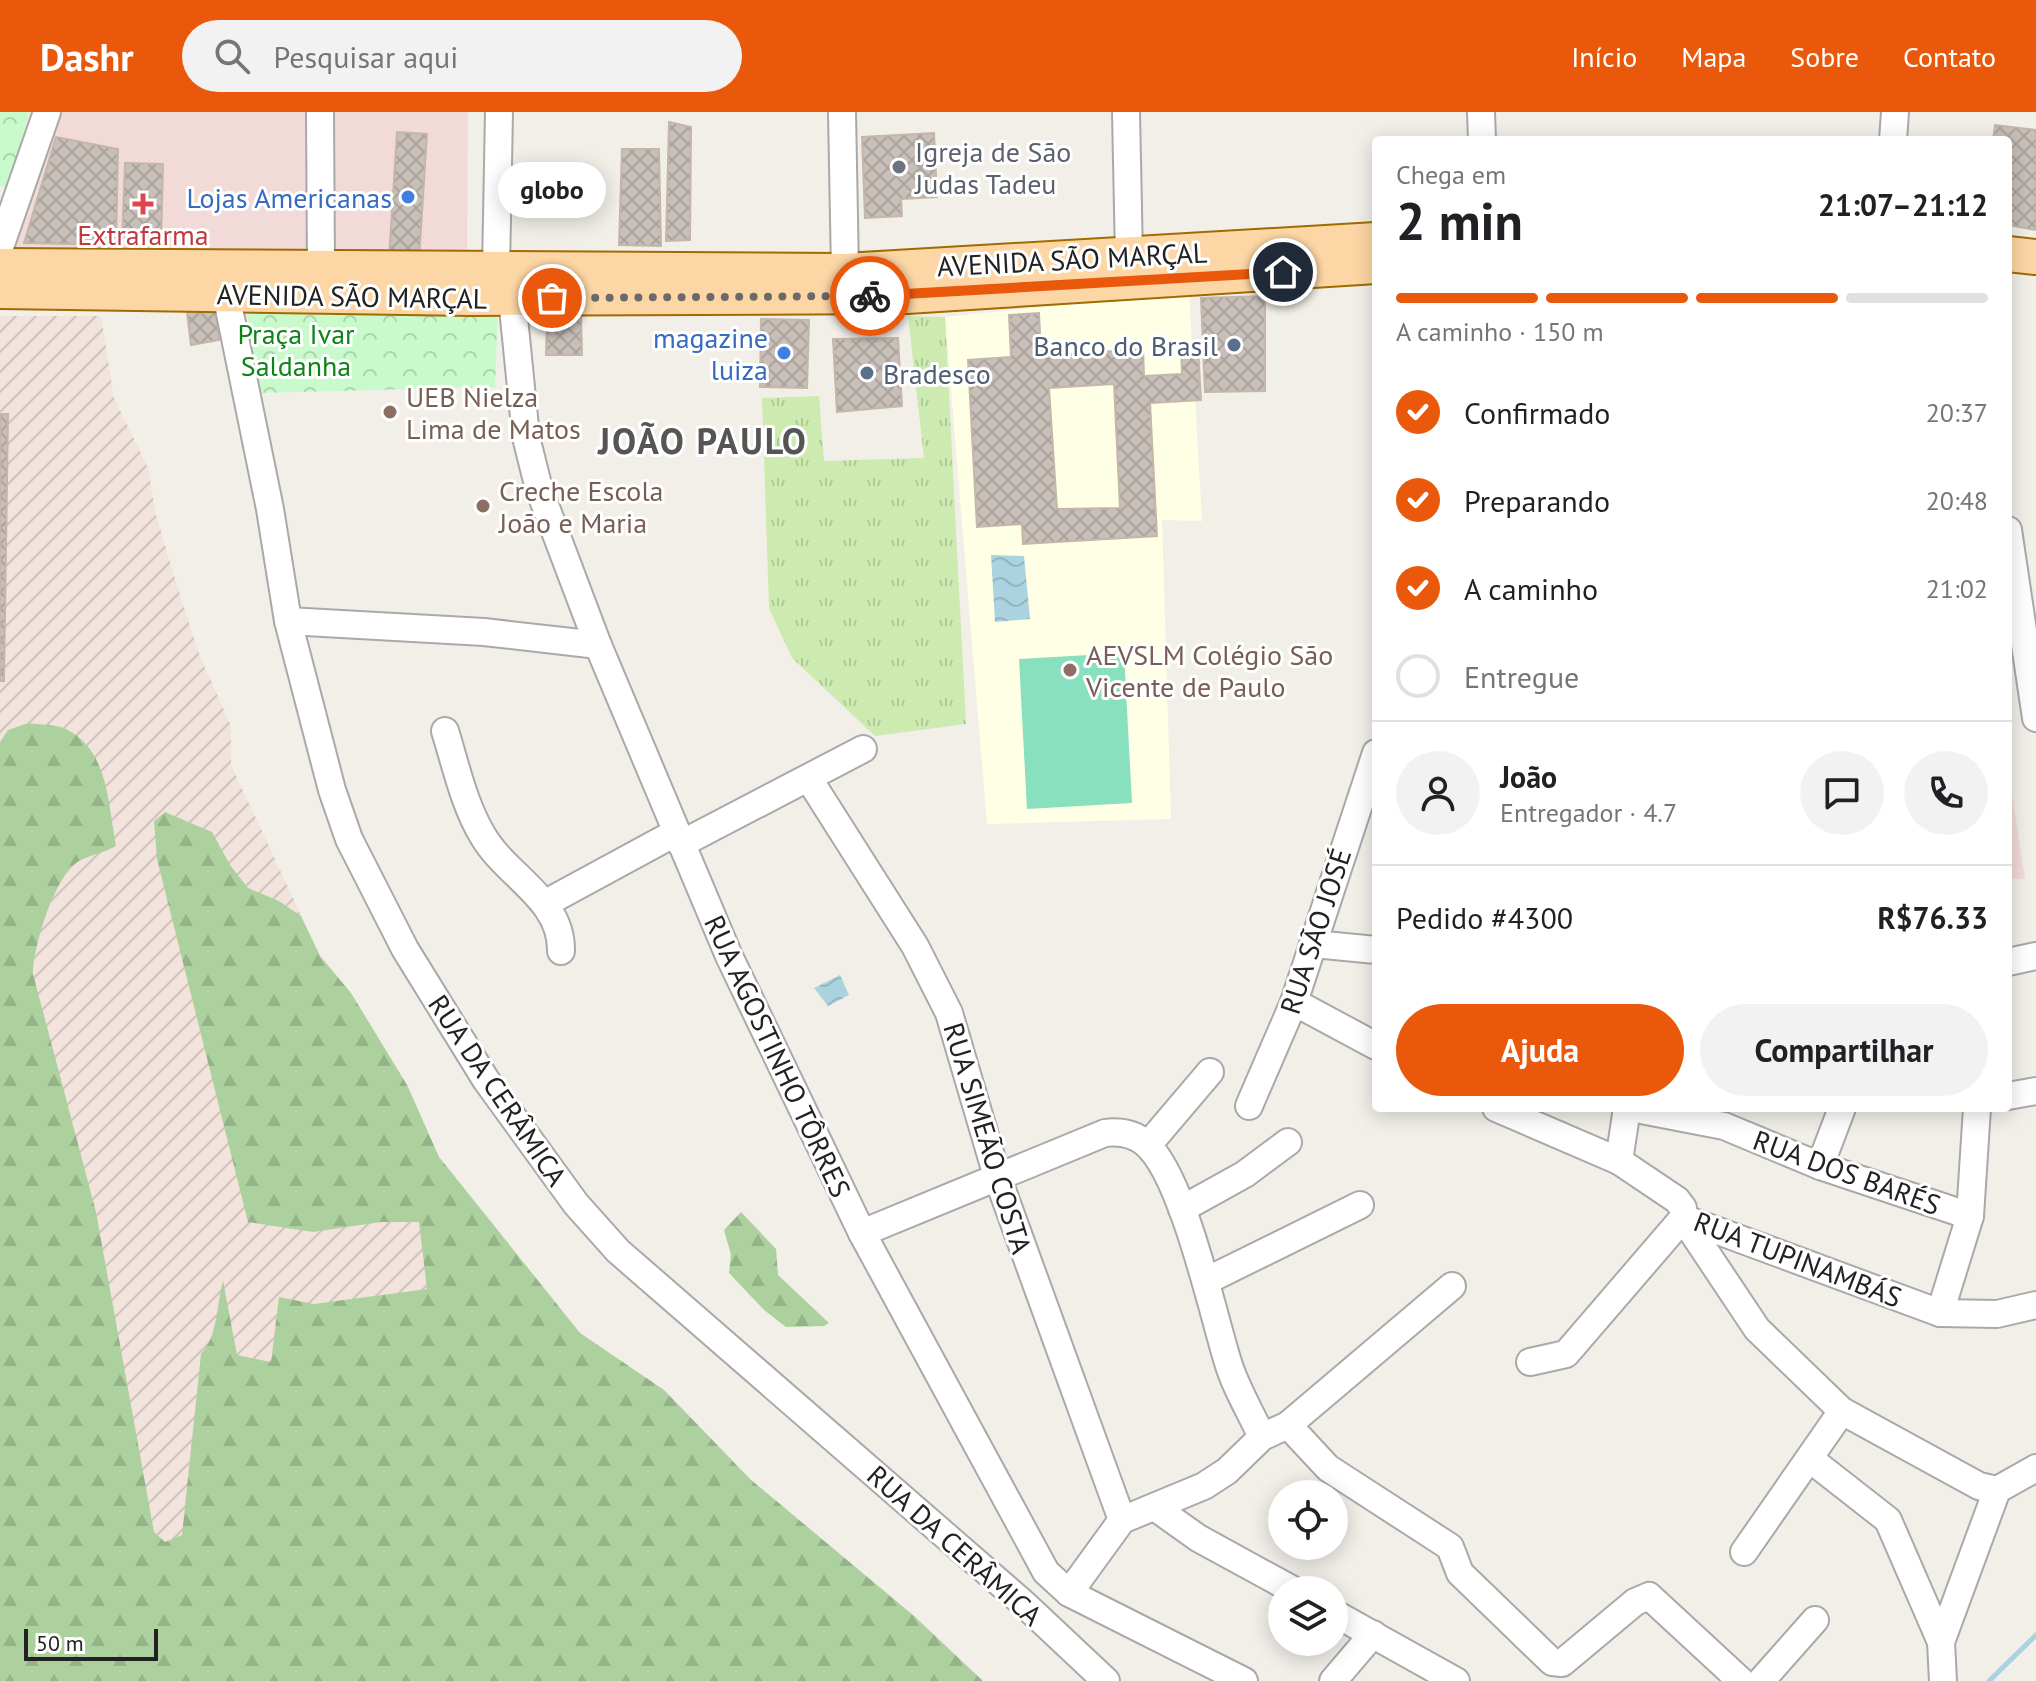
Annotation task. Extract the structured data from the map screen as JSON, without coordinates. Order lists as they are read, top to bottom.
{
  "streets": {
    "main road": ["AVENIDA SÃO MARÇAL"],
    "street": [
      "RUA SÃO JOSÉ",
      "RUA AGOSTINHO TÔRRES",
      "RUA DA CERÂMICA",
      "RUA SIMEÃO COSTA",
      "RUA DOS BARÉS",
      "RUA TUPINAMBÁS"
    ]
  },
  "crossings": [
    ["AVENIDA SÃO MARÇAL", "RUA AGOSTINHO TÔRRES"],
    ["AVENIDA SÃO MARÇAL", "RUA DA CERÂMICA"]
  ],
  "districts": ["JOÃO PAULO"],
  "parks": ["Praça Ivar Saldanha"],
  "places": {
    "other": [
      "Igreja de São Judas Tadeu",
      "Lojas Americanas",
      "globo",
      "Banco do Brasil",
      "magazine luiza",
      "Bradesco",
      "UEB Nielza Lima de Matos",
      "Creche Escola João e Maria",
      "AEVSLM Colégio São Vicente de Paulo"
    ],
    "health": ["Extrafarma"]
  },
  "scale_bar": "50 m",
  "page": {
    "header": "Dashr",
    "search": "Pesquisar aqui",
    "nav": [
      "Início",
      "Mapa",
      "Sobre",
      "Contato"
    ],
    "heading": ["2 min", "Chega em", "21:07–21:12"],
    "panel": [
      "João",
      "Entregador · 4.7",
      "Pedido #4300",
      "R$76.33"
    ],
    "bubble": "globo",
    "bar": "A caminho · 150 m",
    "list": [
      ["Confirmado", "20:37"],
      ["Preparando", "20:48"],
      ["A caminho", "21:02"],
      "Entregue"
    ],
    "buttons": ["Ajuda", "Compartilhar"],
    "scale": "50 m"
  }
}
